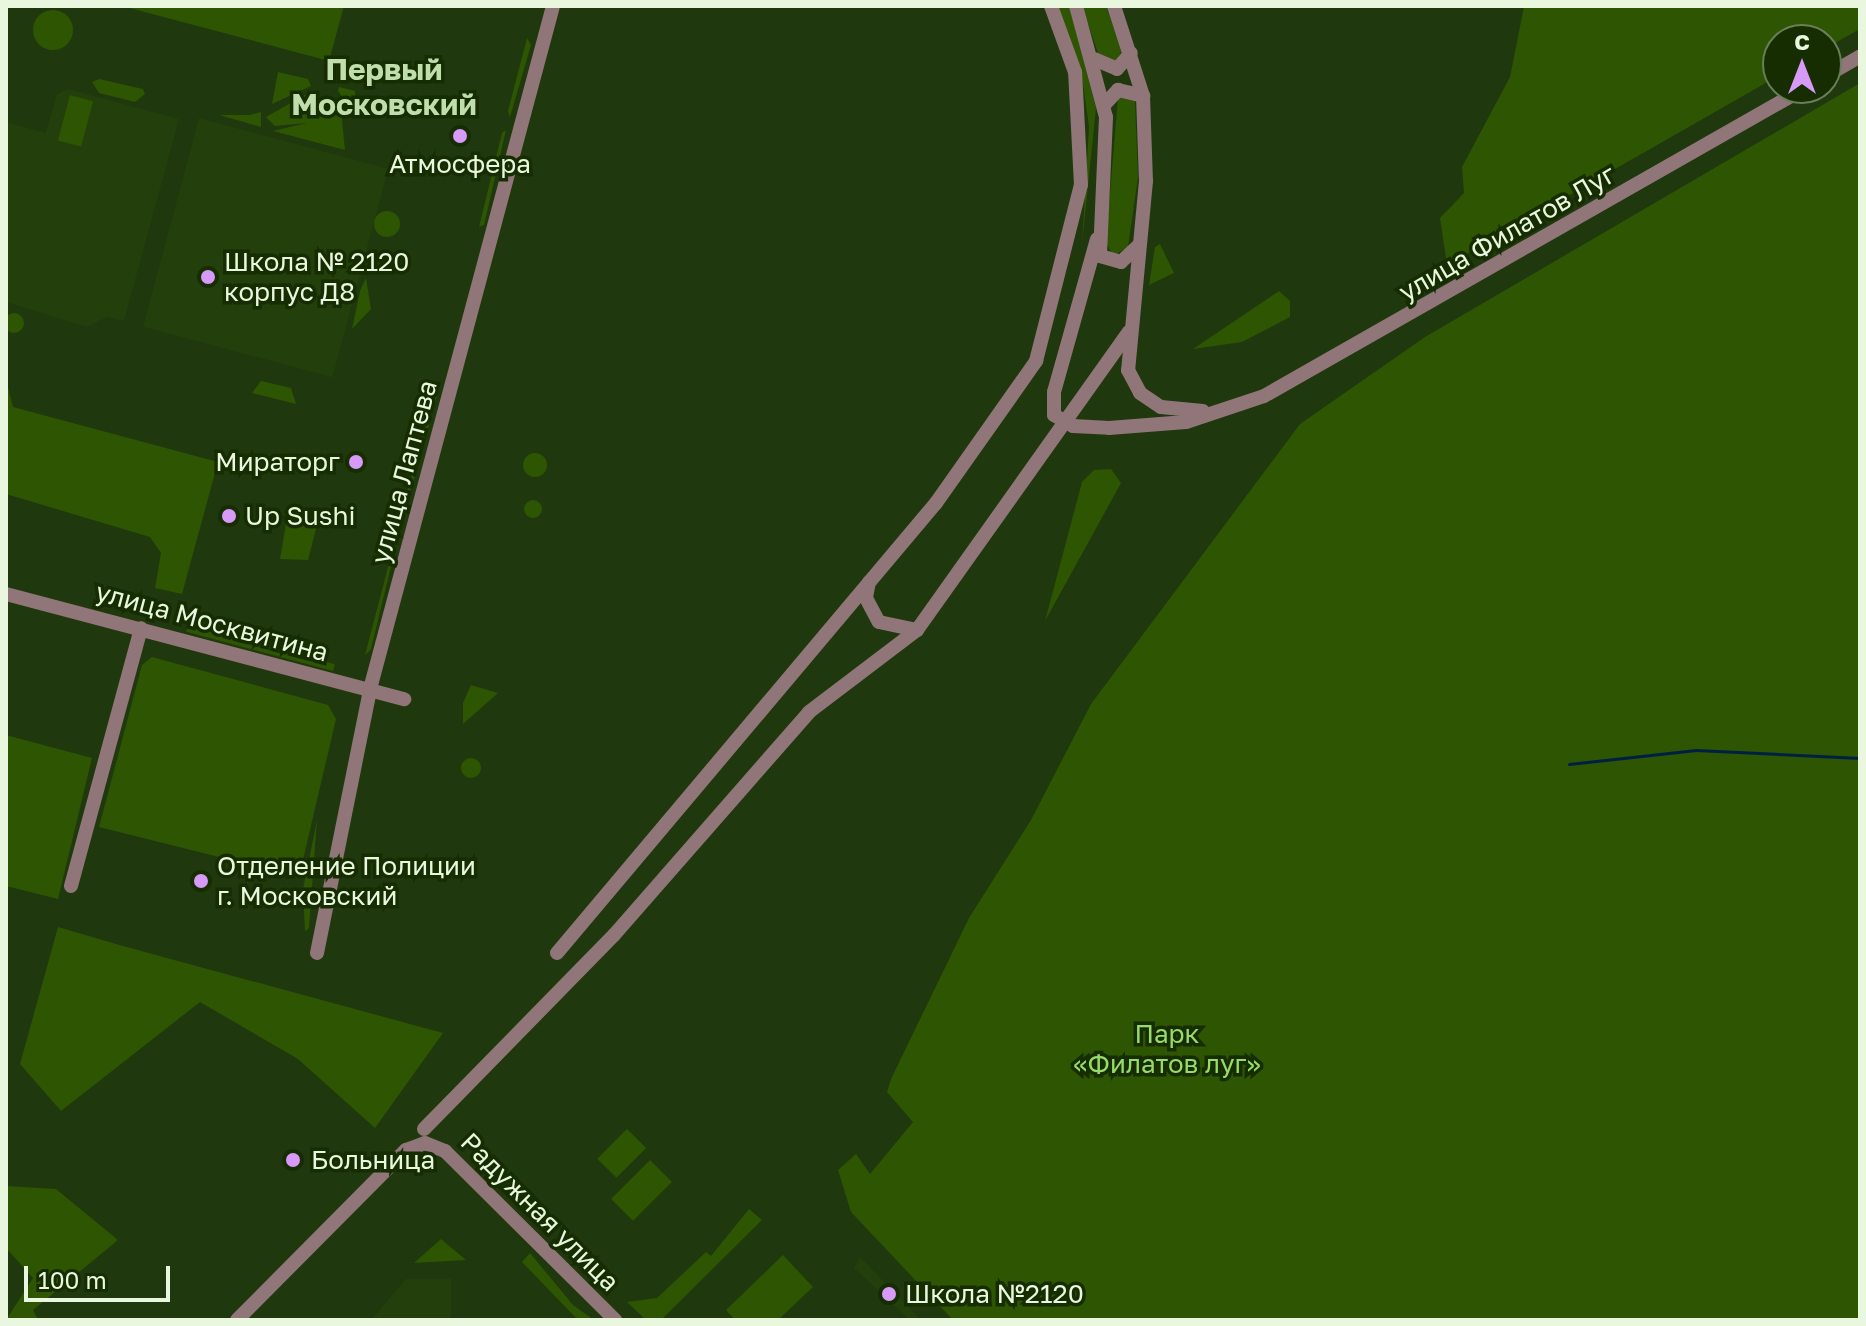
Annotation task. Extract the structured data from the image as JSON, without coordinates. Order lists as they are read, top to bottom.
{
  "streets": {
    "street": [
      "улица Филатов Луг",
      "улица Лаптева",
      "улица Москвитина",
      "Радужная улица"
    ]
  },
  "crossings": [
    ["улица Лаптева", "улица Москвитина"]
  ],
  "districts": ["Первый Московский"],
  "parks": ["Парк «Филатов луг»"],
  "places": [
    "Атмосфера",
    "Школа № 2120 корпус Д8",
    "Мираторг",
    "Up Sushi",
    "Отделение Полиции г. Московский",
    "Больница",
    "Школа №2120"
  ],
  "scale_bar": "100 m",
  "north": "top"
}
